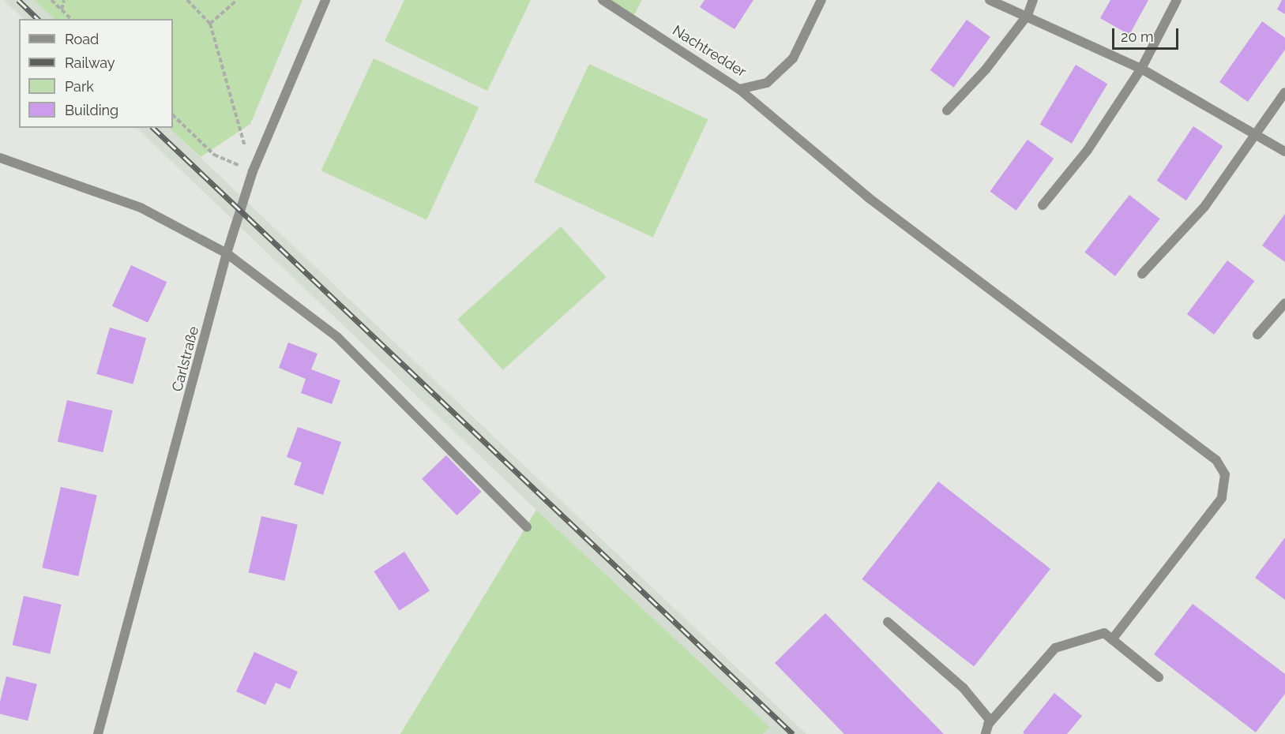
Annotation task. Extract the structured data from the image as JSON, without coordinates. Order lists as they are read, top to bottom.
{
  "streets": {
    "street": ["Nachtredder", "Carlstraße"]
  },
  "legend": [
    "Road",
    "Railway",
    "Park",
    "Building"
  ],
  "scale_bar": "20 m"
}
